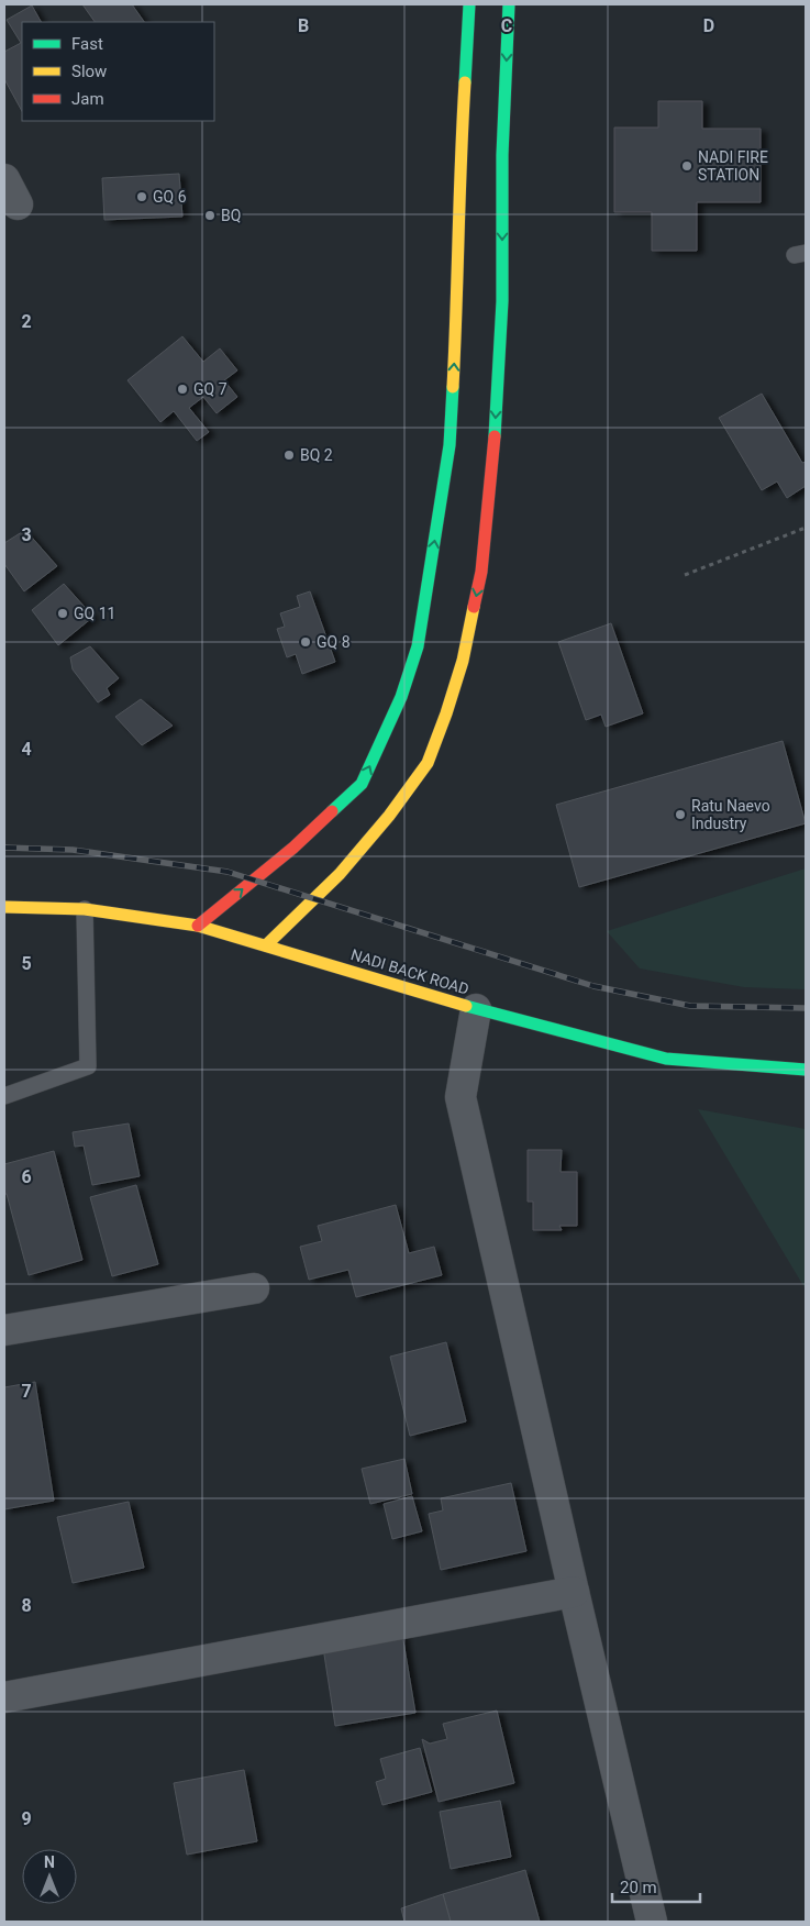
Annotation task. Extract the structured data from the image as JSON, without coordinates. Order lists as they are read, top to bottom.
{
  "streets": {
    "main road": ["NADI BACK ROAD"]
  },
  "places": [
    "NADI FIRE STATION",
    "GQ 6",
    "BQ",
    "GQ 7",
    "BQ 2",
    "GQ 11",
    "GQ 8",
    "Ratu Naevo Industry"
  ],
  "legend": ["Fast", "Slow", "Jam"],
  "scale_bar": "20 m",
  "north": "top",
  "grid": {
    "columns": ["B", "C", "D"],
    "rows": [
      "2",
      "3",
      "4",
      "5",
      "6",
      "7",
      "8",
      "9"
    ]
  }
}
